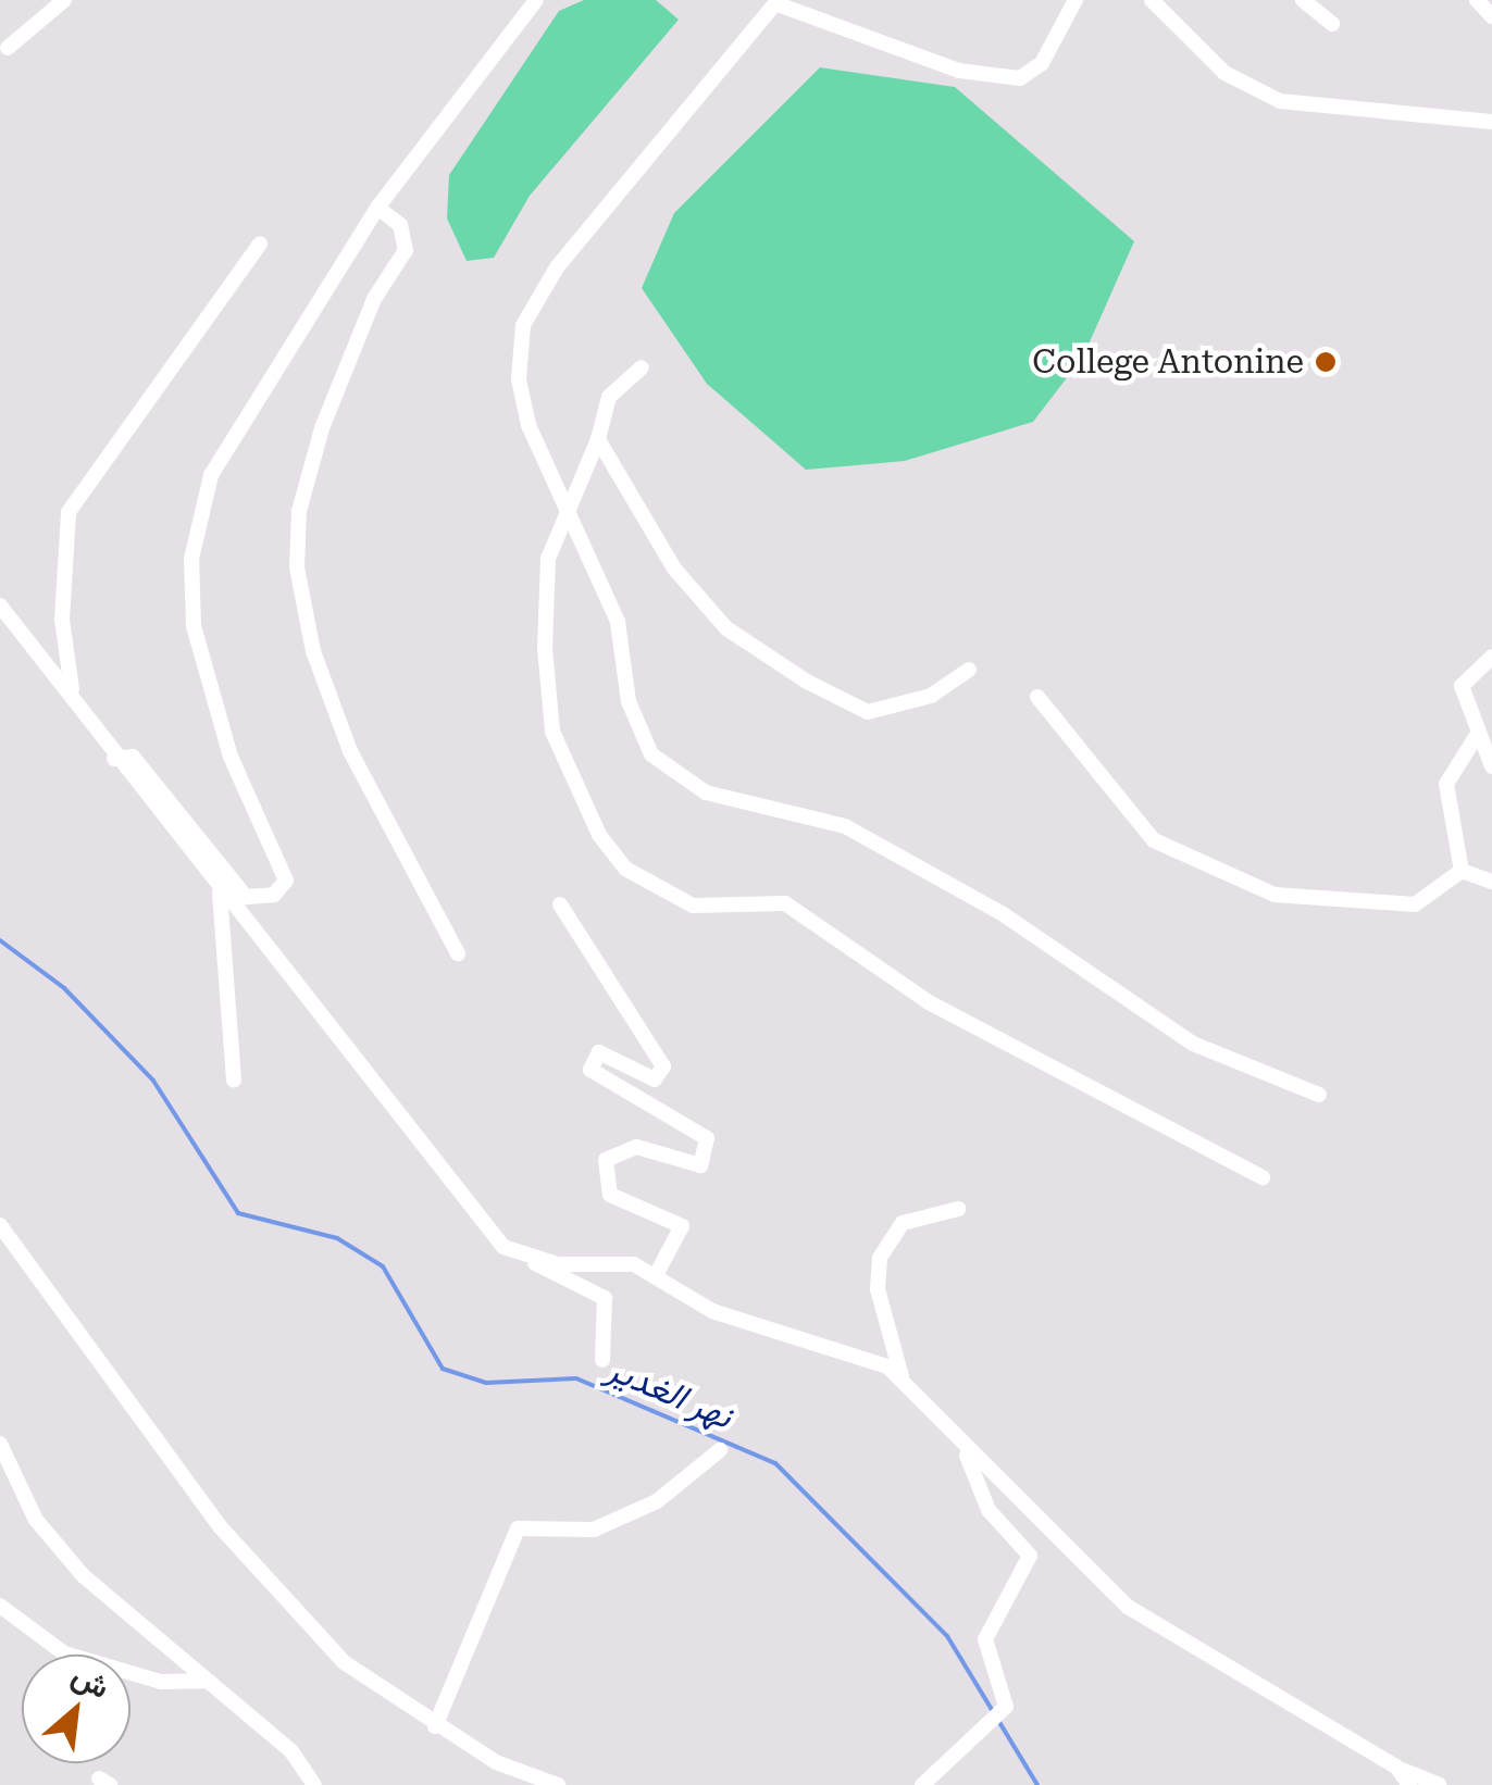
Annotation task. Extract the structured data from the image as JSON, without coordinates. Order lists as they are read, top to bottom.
{
  "water": ["نهر الغدير"],
  "places": ["College Antonine"],
  "north": "top right"
}
